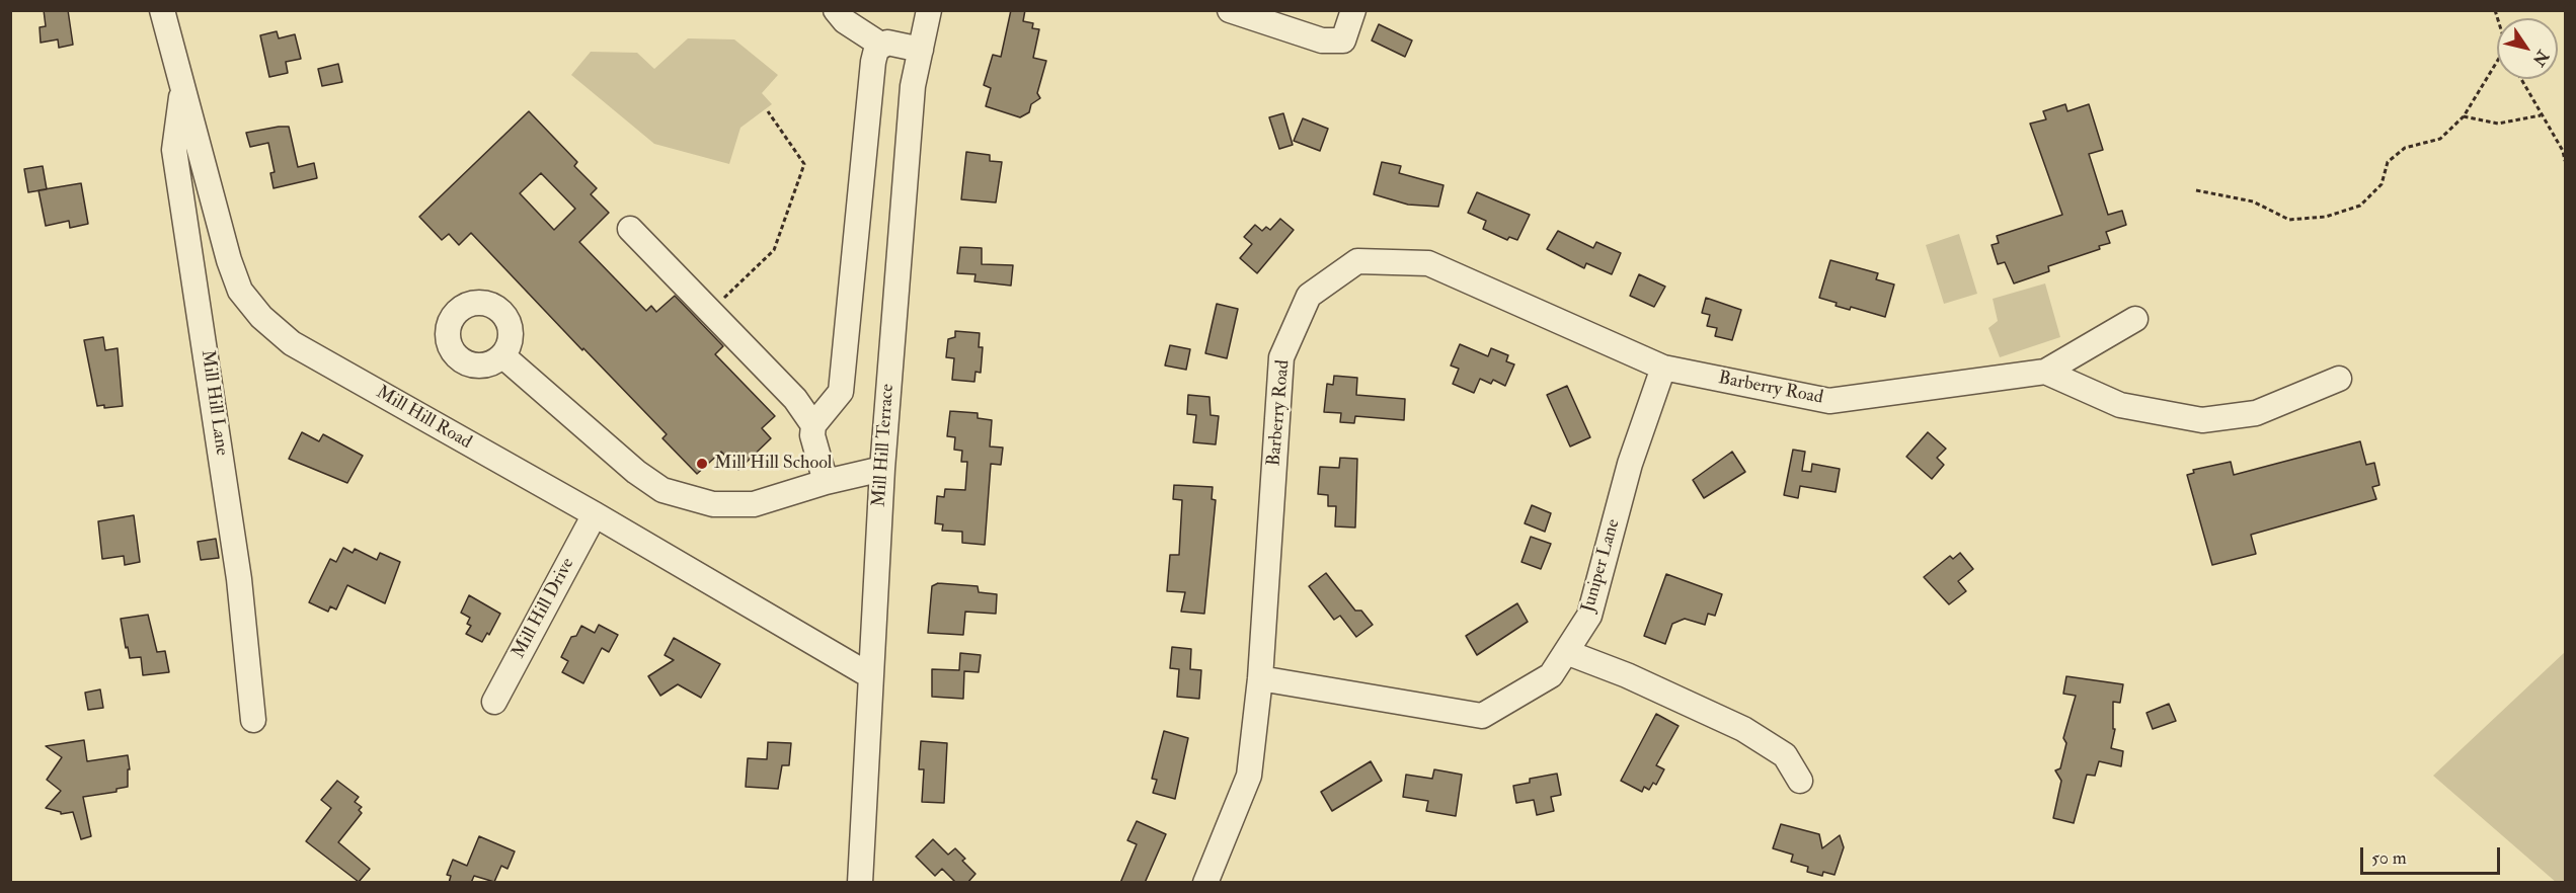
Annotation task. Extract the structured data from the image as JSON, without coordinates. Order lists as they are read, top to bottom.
{
  "streets": {
    "street": [
      "Barberry Road",
      "Mill Hill Lane",
      "Mill Hill Road",
      "Mill Hill Terrace",
      "Juniper Lane",
      "Mill Hill Drive"
    ]
  },
  "crossings": [
    ["Barberry Road", "Juniper Lane"],
    ["Mill Hill Lane", "Mill Hill Road"],
    ["Mill Hill Road", "Mill Hill Terrace"],
    ["Mill Hill Road", "Mill Hill Drive"]
  ],
  "places": ["Mill Hill School"],
  "scale_bar": "50 m",
  "north": "bottom right"
}
